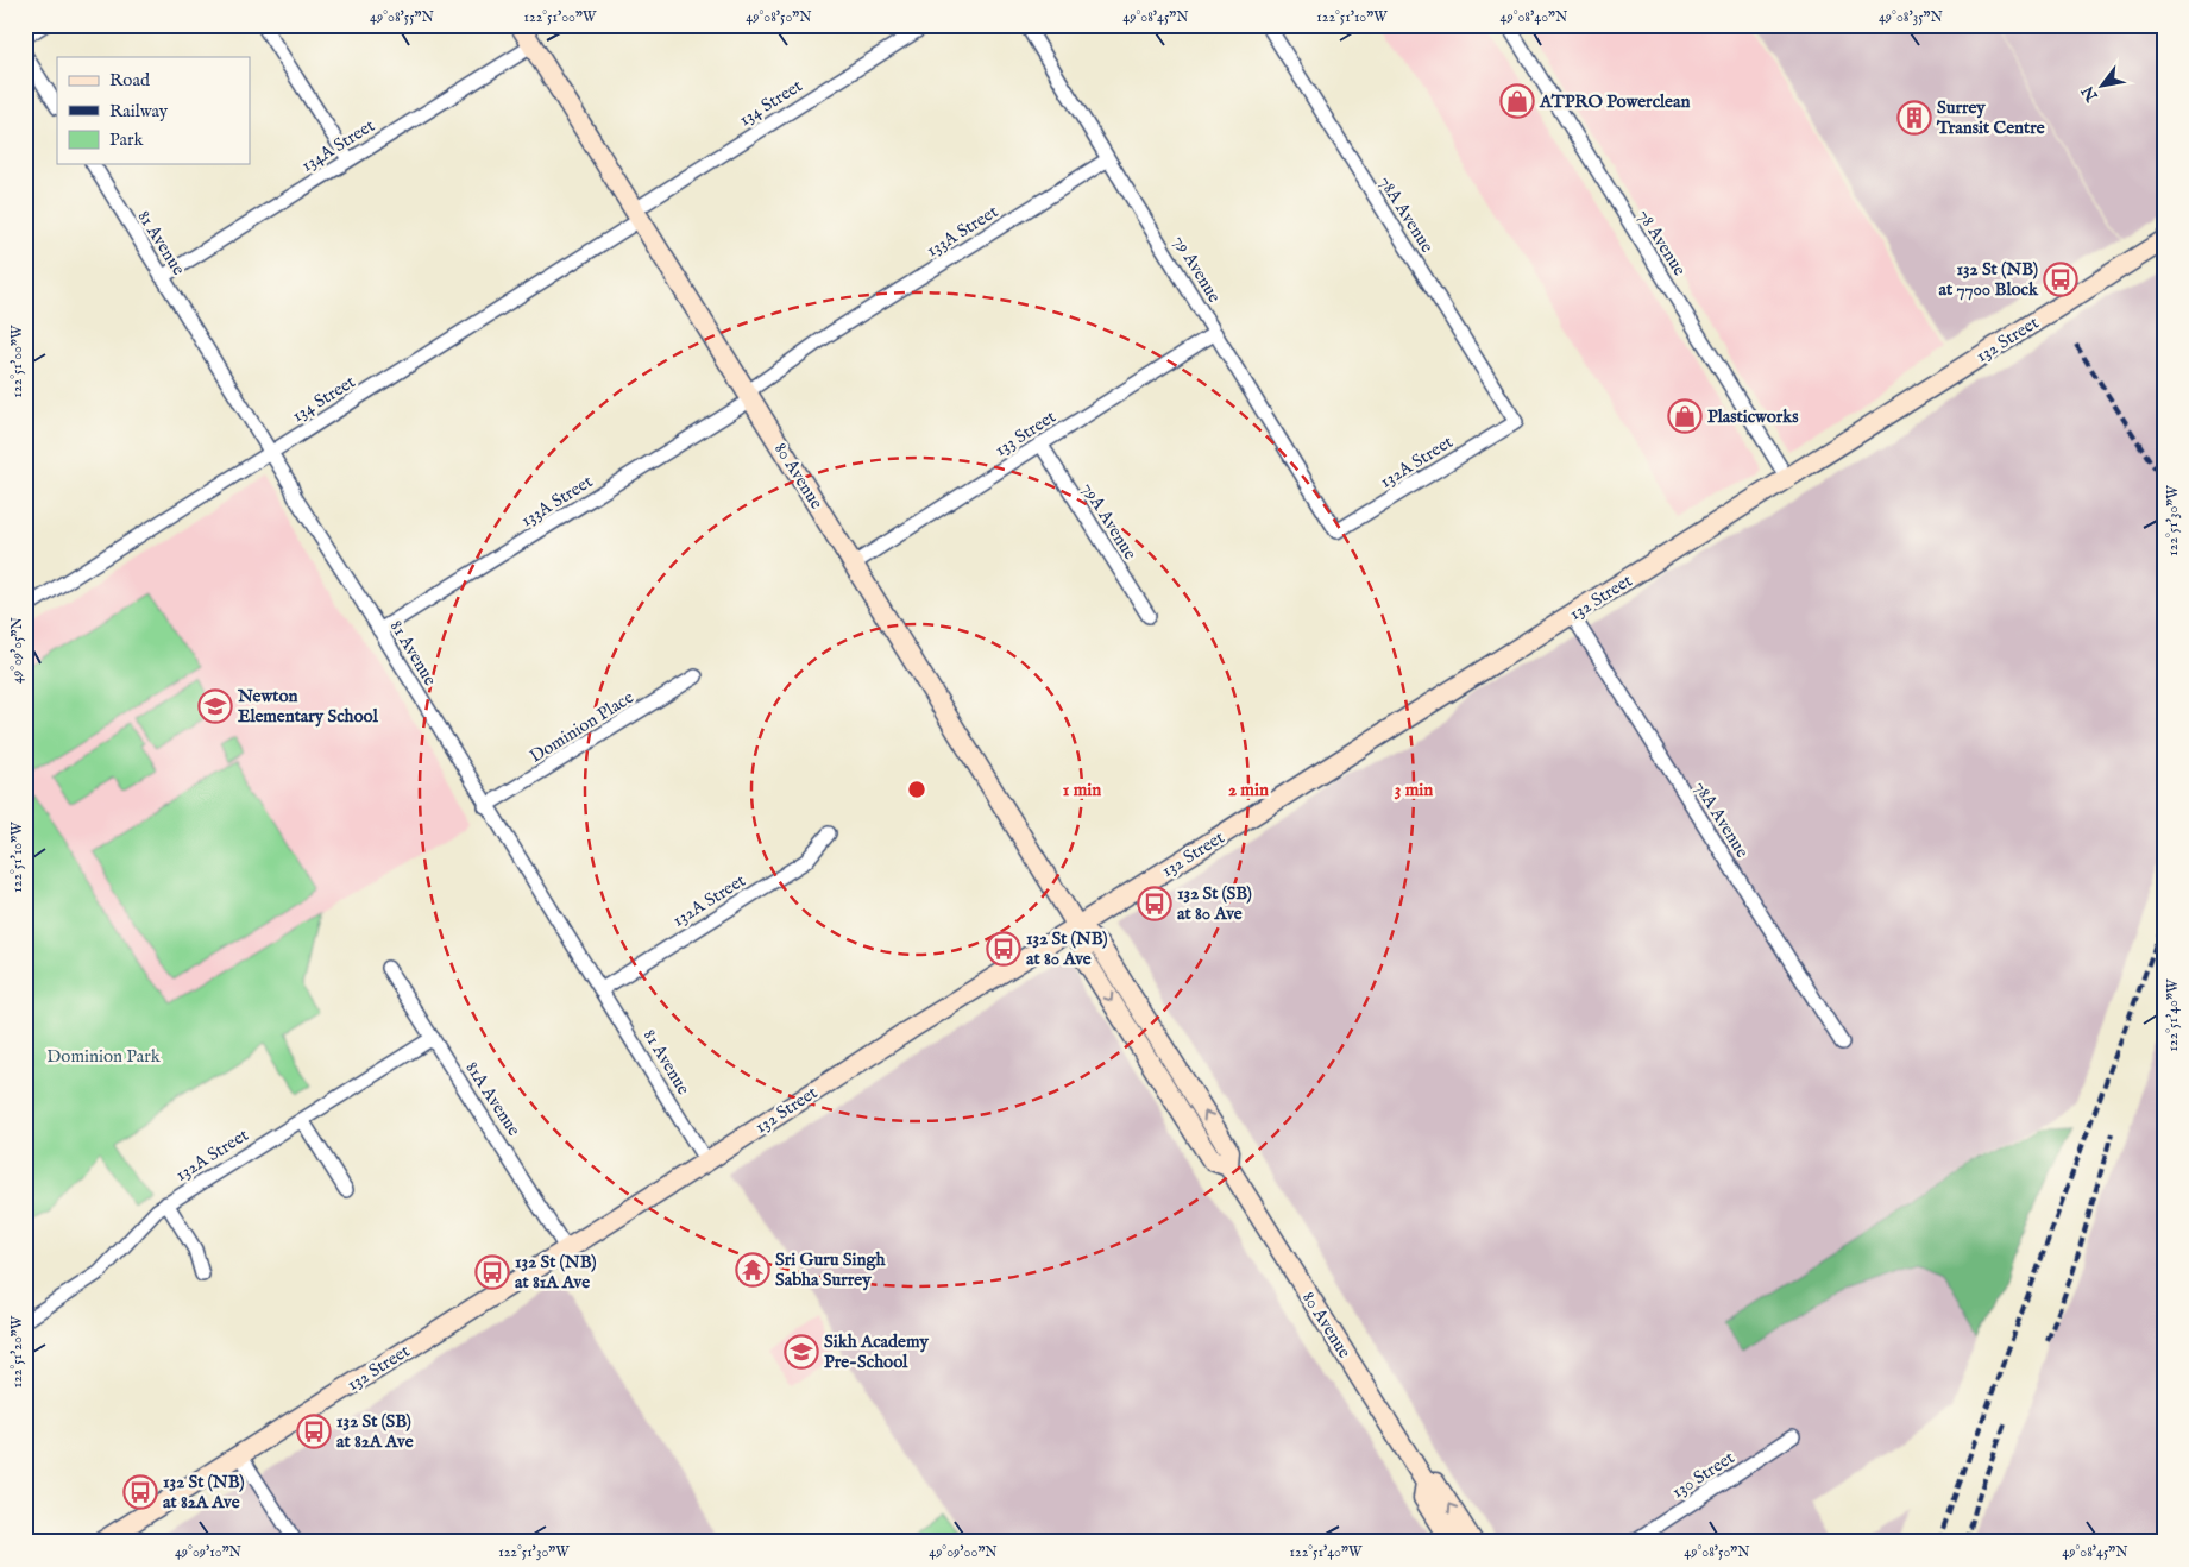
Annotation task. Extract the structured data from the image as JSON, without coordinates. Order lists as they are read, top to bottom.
{
  "streets": {
    "main road": ["132 Street", "80 Avenue"],
    "street": [
      "134 Street",
      "134A Street",
      "78A Avenue",
      "133A Street",
      "81 Avenue",
      "78 Avenue",
      "79 Avenue",
      "133 Street",
      "132A Street",
      "79A Avenue",
      "Dominion Place",
      "81A Avenue",
      "130 Street"
    ]
  },
  "crossings": [
    ["134 Street", "81 Avenue"],
    ["134 Street", "80 Avenue"],
    ["134A Street", "81 Avenue"],
    ["134A Street", "80 Avenue"],
    ["78A Avenue", "132 Street"],
    ["78A Avenue", "132A Street"],
    ["133A Street", "81 Avenue"],
    ["133A Street", "79 Avenue"],
    ["133A Street", "80 Avenue"],
    ["81 Avenue", "132 Street"],
    ["81 Avenue", "132A Street"],
    ["81 Avenue", "Dominion Place"],
    ["78 Avenue", "132 Street"],
    ["79 Avenue", "133 Street"],
    ["79 Avenue", "132A Street"],
    ["132 Street", "80 Avenue"],
    ["132 Street", "81A Avenue"],
    ["133 Street", "80 Avenue"],
    ["133 Street", "79A Avenue"],
    ["132A Street", "81A Avenue"]
  ],
  "parks": ["Dominion Park"],
  "places": {
    "shop": ["ATPRO Powerclean", "Plasticworks"],
    "building": ["Surrey Transit Centre"],
    "bus stop": [
      "132 St (NB) at 7700 Block",
      "132 St (SB) at 80 Ave",
      "132 St (NB) at 80 Ave",
      "132 St (NB) at 81A Ave",
      "132 St (SB) at 82A Ave",
      "132 St (NB) at 82A Ave"
    ],
    "school or university": ["Newton Elementary School", "Sikh Academy Pre-School"],
    "temple": ["Sri Guru Singh Sabha Surrey"]
  },
  "legend": ["Road", "Railway", "Park"],
  "north": "bottom left",
  "coordinates": [
    "49°08'55\"N",
    "122°51'00\"W",
    "49°08'50\"N",
    "49°08'45\"N",
    "122°51'10\"W",
    "49°08'40\"N",
    "49°08'35\"N",
    "122°51'30\"W",
    "49°09'05\"N",
    "122°51'40\"W",
    "122°51'20\"W",
    "49°09'10\"N",
    "49°09'00\"N"
  ],
  "rings": ["1 min", "2 min", "3 min"]
}
